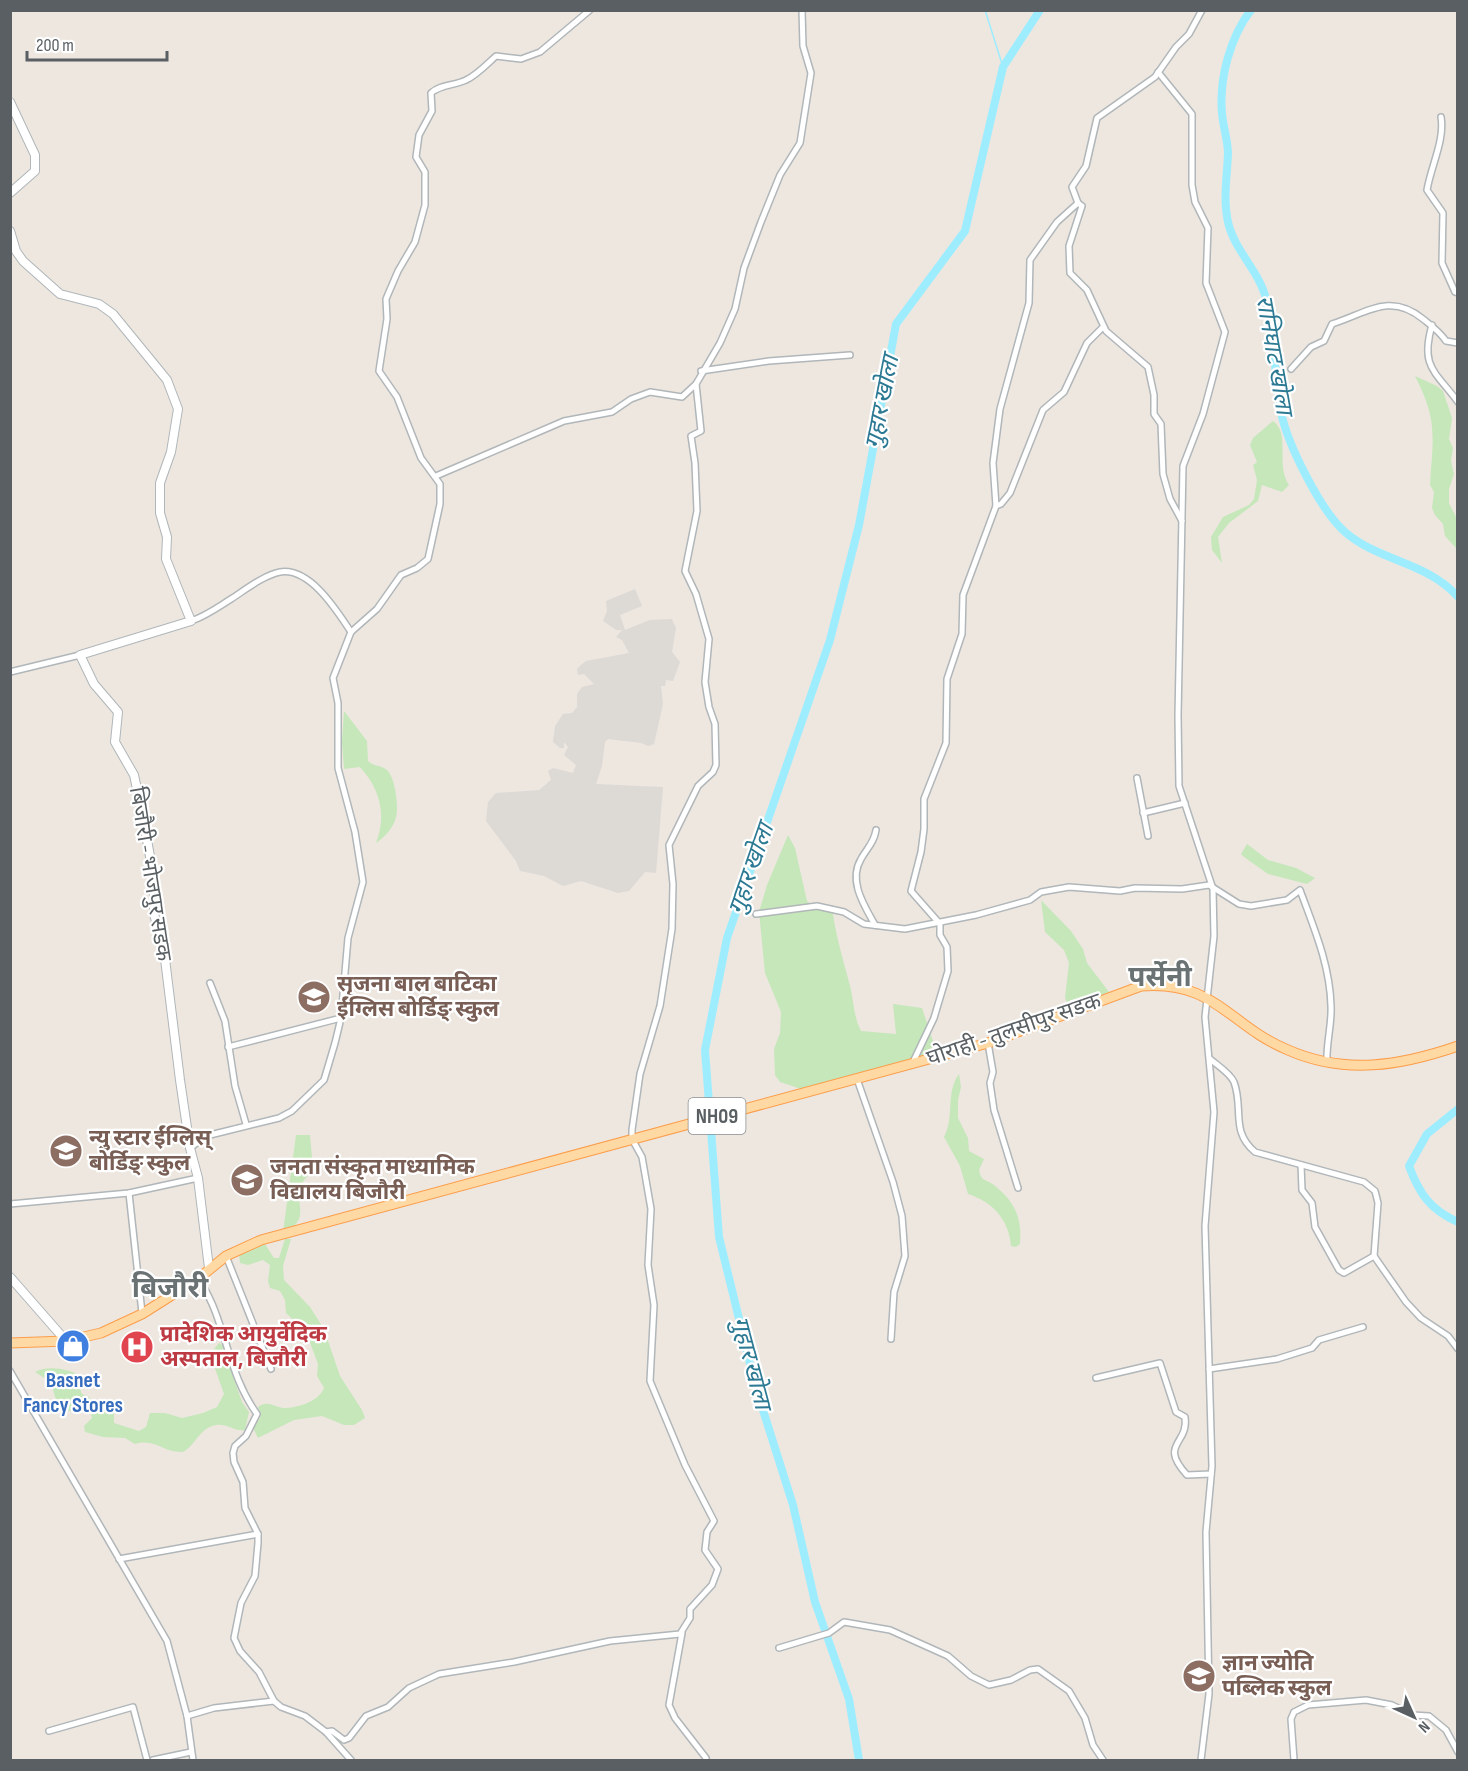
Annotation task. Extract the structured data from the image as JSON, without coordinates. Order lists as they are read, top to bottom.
{
  "streets": {
    "main road": ["घोराही - तुलसीपुर सडक", "NH09"],
    "street": ["बिजौरी - भोजपुर सडक"]
  },
  "crossings": [
    ["बिजौरी - भोजपुर सडक", "NH09"],
    ["घोराही - तुलसीपुर सडक", "NH09"]
  ],
  "districts": ["पर्सेनी", "बिजौरी"],
  "water": ["रानिघाट खोला", "गुहार खोला"],
  "places": {
    "school or university": [
      "सृजना बाल बाटिका ईंग्लिस बोर्डिङ् स्कुल",
      "न्यु स्टार ईंग्लिस् बोर्डिङ् स्कुल",
      "जनता संस्कृत माध्यामिक विद्यालय बिजौरी",
      "ज्ञान ज्योति पब्लिक स्कुल"
    ],
    "shop": ["Basnet Fancy Stores"],
    "hospital": ["प्रादेशिक आयुर्वेदिक अस्पताल, बिजौरी"]
  },
  "scale_bar": "200 m",
  "north": "bottom right"
}
